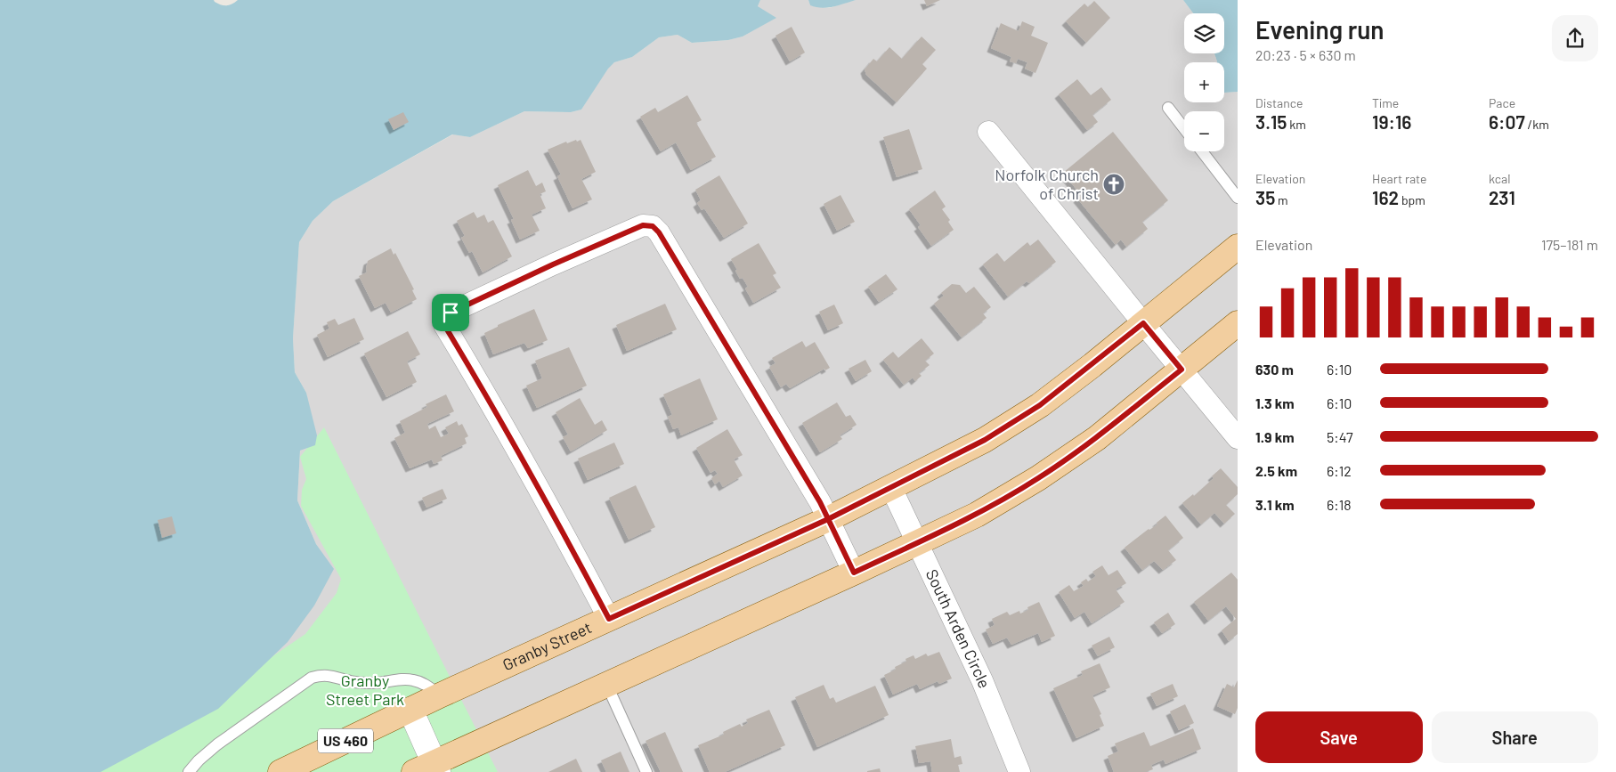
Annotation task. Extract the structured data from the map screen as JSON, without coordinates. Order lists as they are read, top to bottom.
{
  "streets": {
    "main road": ["Granby Street", "US 460"],
    "street": ["South Arden Circle"]
  },
  "crossings": [
    ["South Arden Circle", "Granby Street"]
  ],
  "parks": ["Granby Street Park"],
  "places": {
    "church": ["Norfolk Church of Christ"]
  },
  "page": {
    "heading": ["Evening run", "20:23 · 5 × 630 m"],
    "map_buttons": ["+", "−"],
    "stats": [
      ["Distance", "3.15 km"],
      ["Time", "19:16"],
      ["Pace", "6:07 /km"],
      ["Elevation", "35 m"],
      ["Heart rate", "162 bpm"],
      ["kcal", "231"]
    ],
    "chart": ["Elevation", "175–181 m"],
    "list": [
      {
        "name": "630 m",
        "note": "6:10"
      },
      {
        "name": "1.3 km",
        "note": "6:10"
      },
      {
        "name": "1.9 km",
        "note": "5:47"
      },
      {
        "name": "2.5 km",
        "note": "6:12"
      },
      {
        "name": "3.1 km",
        "note": "6:18"
      }
    ],
    "buttons": ["Save", "Share"]
  }
}
